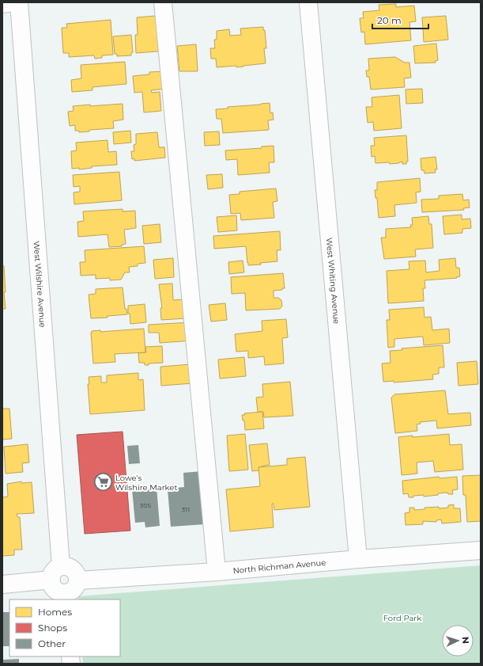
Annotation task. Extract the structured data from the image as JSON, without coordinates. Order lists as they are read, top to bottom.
{
  "streets": {
    "street": ["West Whiting Avenue", "West Wilshire Avenue", "North Richman Avenue"]
  },
  "crossings": [
    ["West Whiting Avenue", "North Richman Avenue"],
    ["West Wilshire Avenue", "North Richman Avenue"]
  ],
  "parks": ["Ford Park"],
  "places": {
    "supermarket": ["Lowe's Wilshire Market"]
  },
  "house_numbers": ["305", "311"],
  "legend": ["Homes", "Shops", "Other"],
  "scale_bar": "20 m",
  "north": "right"
}
